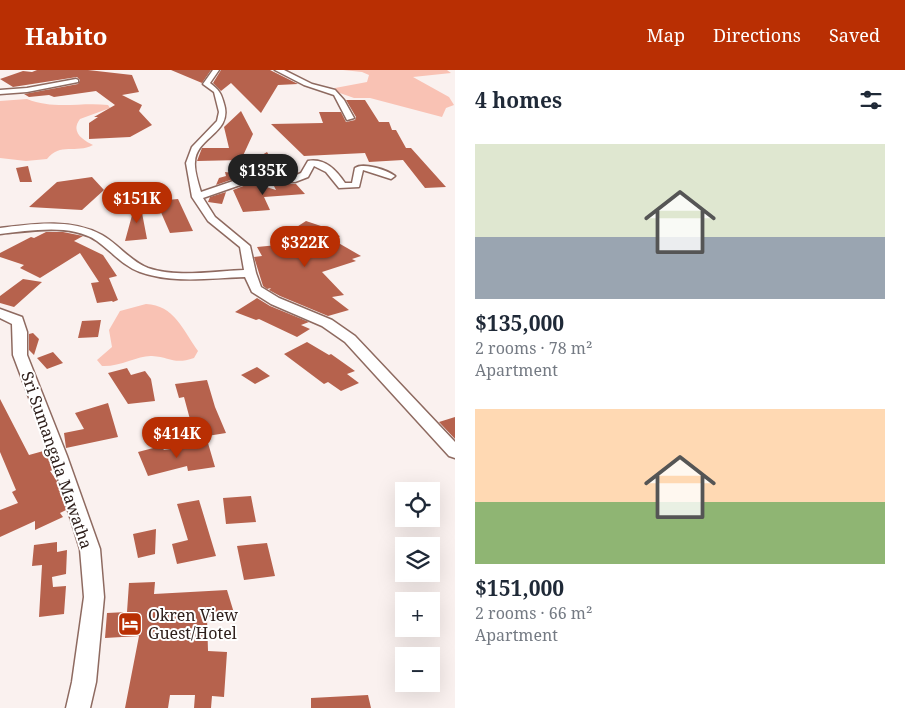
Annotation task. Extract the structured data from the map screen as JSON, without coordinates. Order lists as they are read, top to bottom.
{
  "streets": {
    "street": ["Sri Sumangala Mawatha"]
  },
  "places": {
    "hotel": ["Okren View Guest/Hotel"]
  },
  "page": {
    "header": "Habito",
    "nav": ["Map", "Directions", "Saved"],
    "heading": "4 homes",
    "list": [
      {
        "name": "$135,000",
        "note": "2 rooms · 78 m² · Apartment"
      },
      {
        "name": "$151,000",
        "note": "2 rooms · 66 m² · Apartment"
      }
    ],
    "price": [
      "$135K",
      "$151K",
      "$322K",
      "$414K"
    ],
    "map_buttons": ["+", "−"]
  }
}
